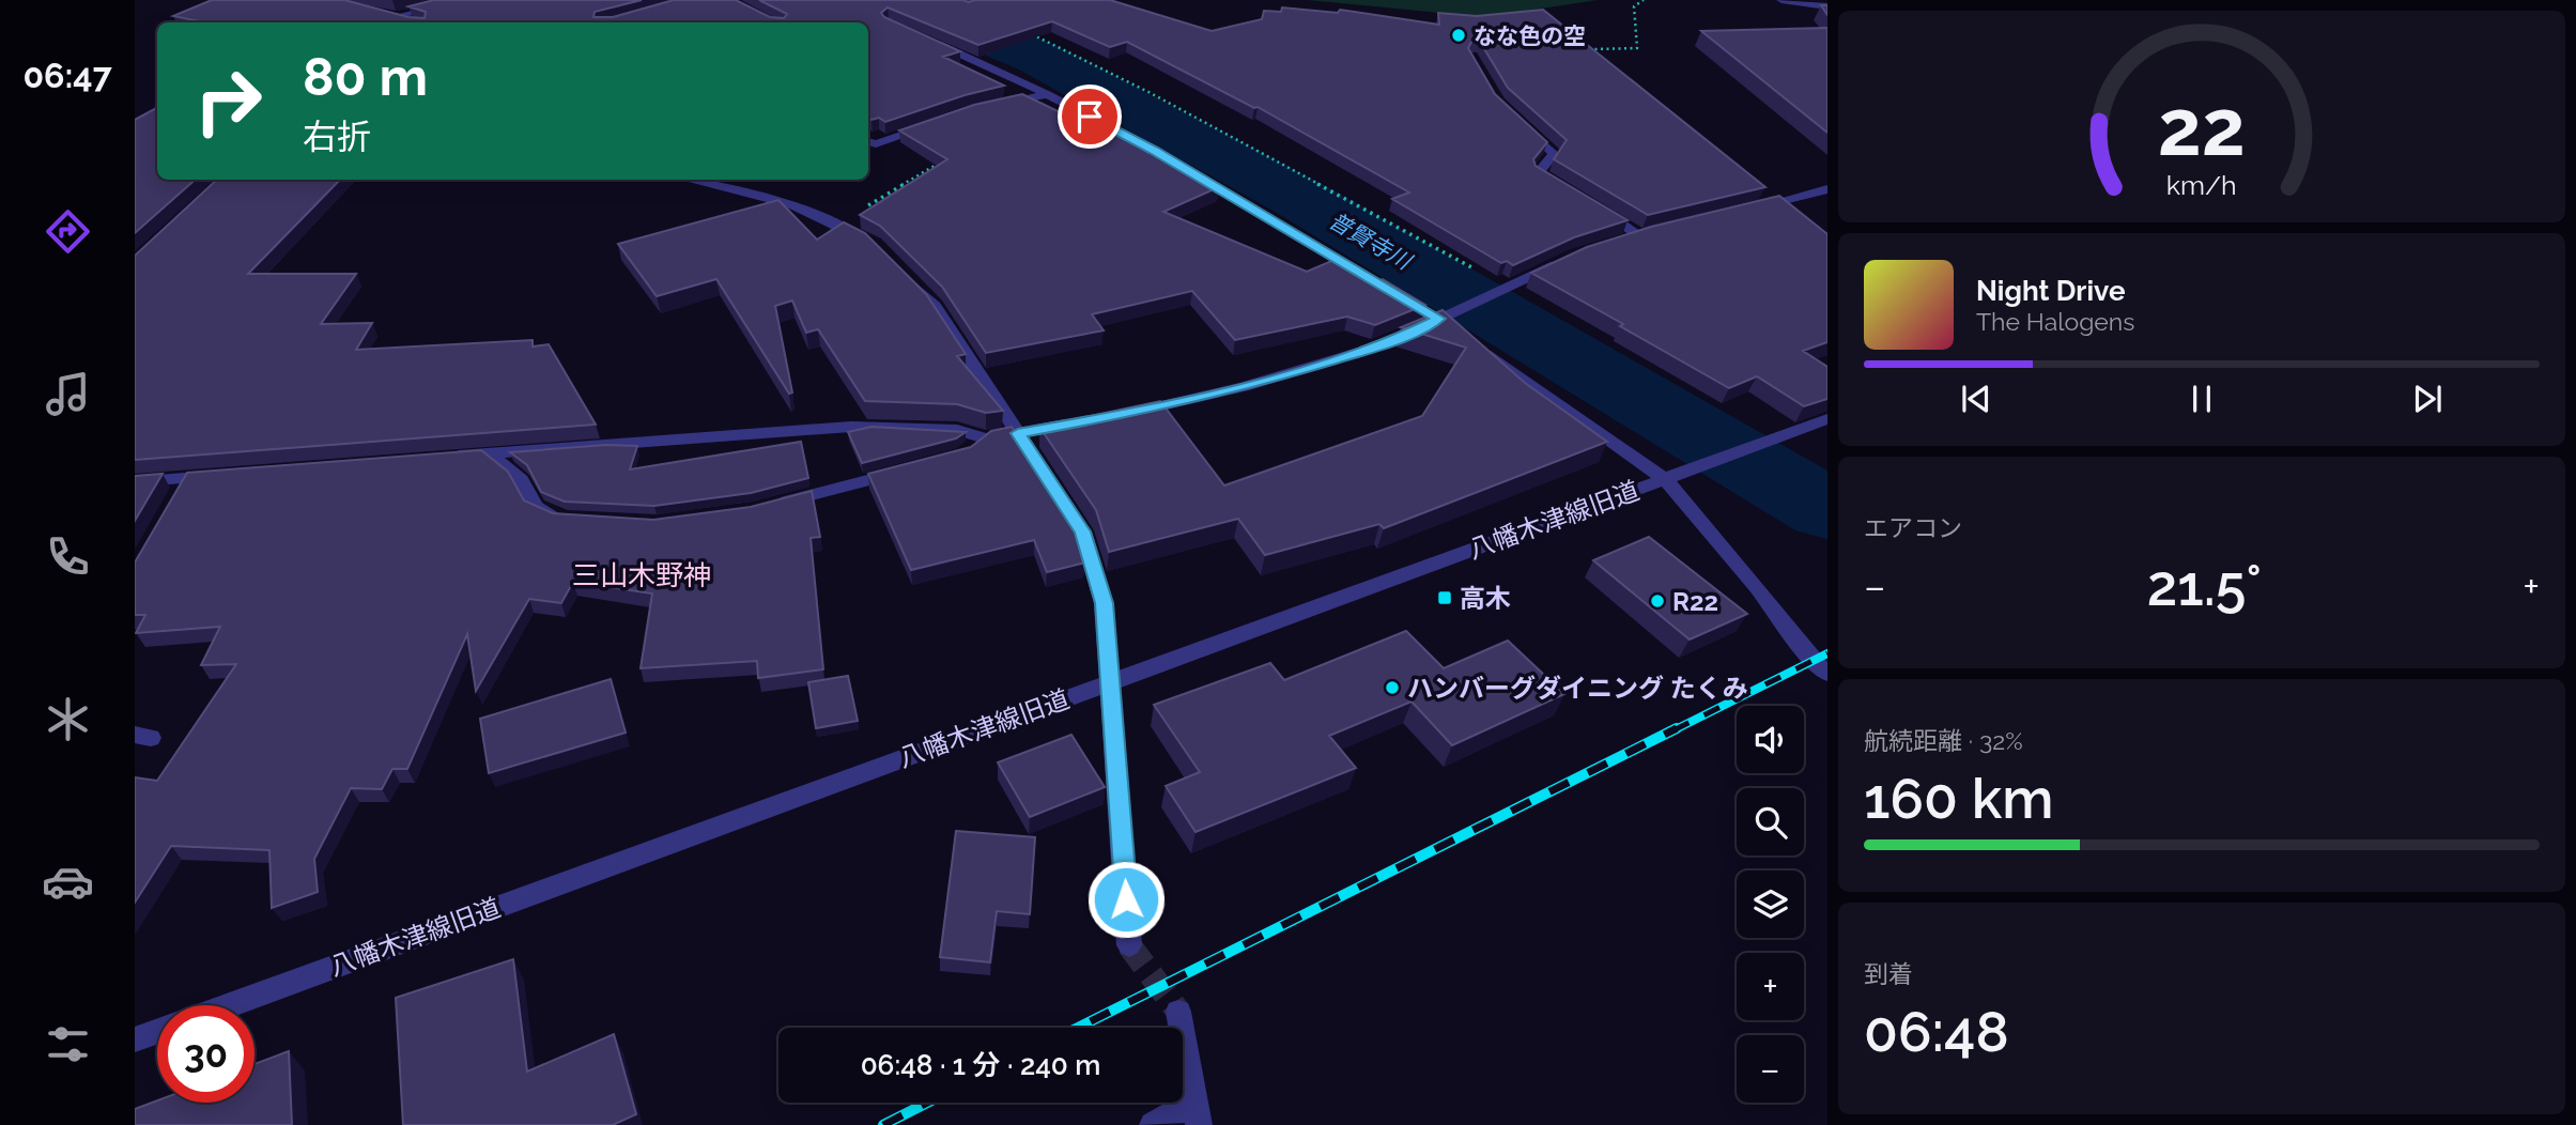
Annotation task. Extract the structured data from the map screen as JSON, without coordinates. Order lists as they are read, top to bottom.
{
  "streets": {
    "street": ["八幡木津線旧道"]
  },
  "districts": ["三山木野神"],
  "water": ["普賢寺川"],
  "places": {
    "other": ["なな色の空", "R22", "ハンバーグダイニング たくみ"],
    "transit": ["高木"]
  },
  "page": {
    "tabs": "06:47",
    "turn": ["80 m", "右折"],
    "song": ["Night Drive", "The Halogens"],
    "tile": [
      "エアコン",
      ["航続距離 · 32%", "160 km"],
      ["到着", "06:48"]
    ],
    "heat": ["−", "21.5°", "+"],
    "map_buttons": ["+", "−"],
    "limit": "30",
    "trip": "06:48 · 1 分 · 240 m",
    "gauge": ["22", "km/h"]
  }
}
